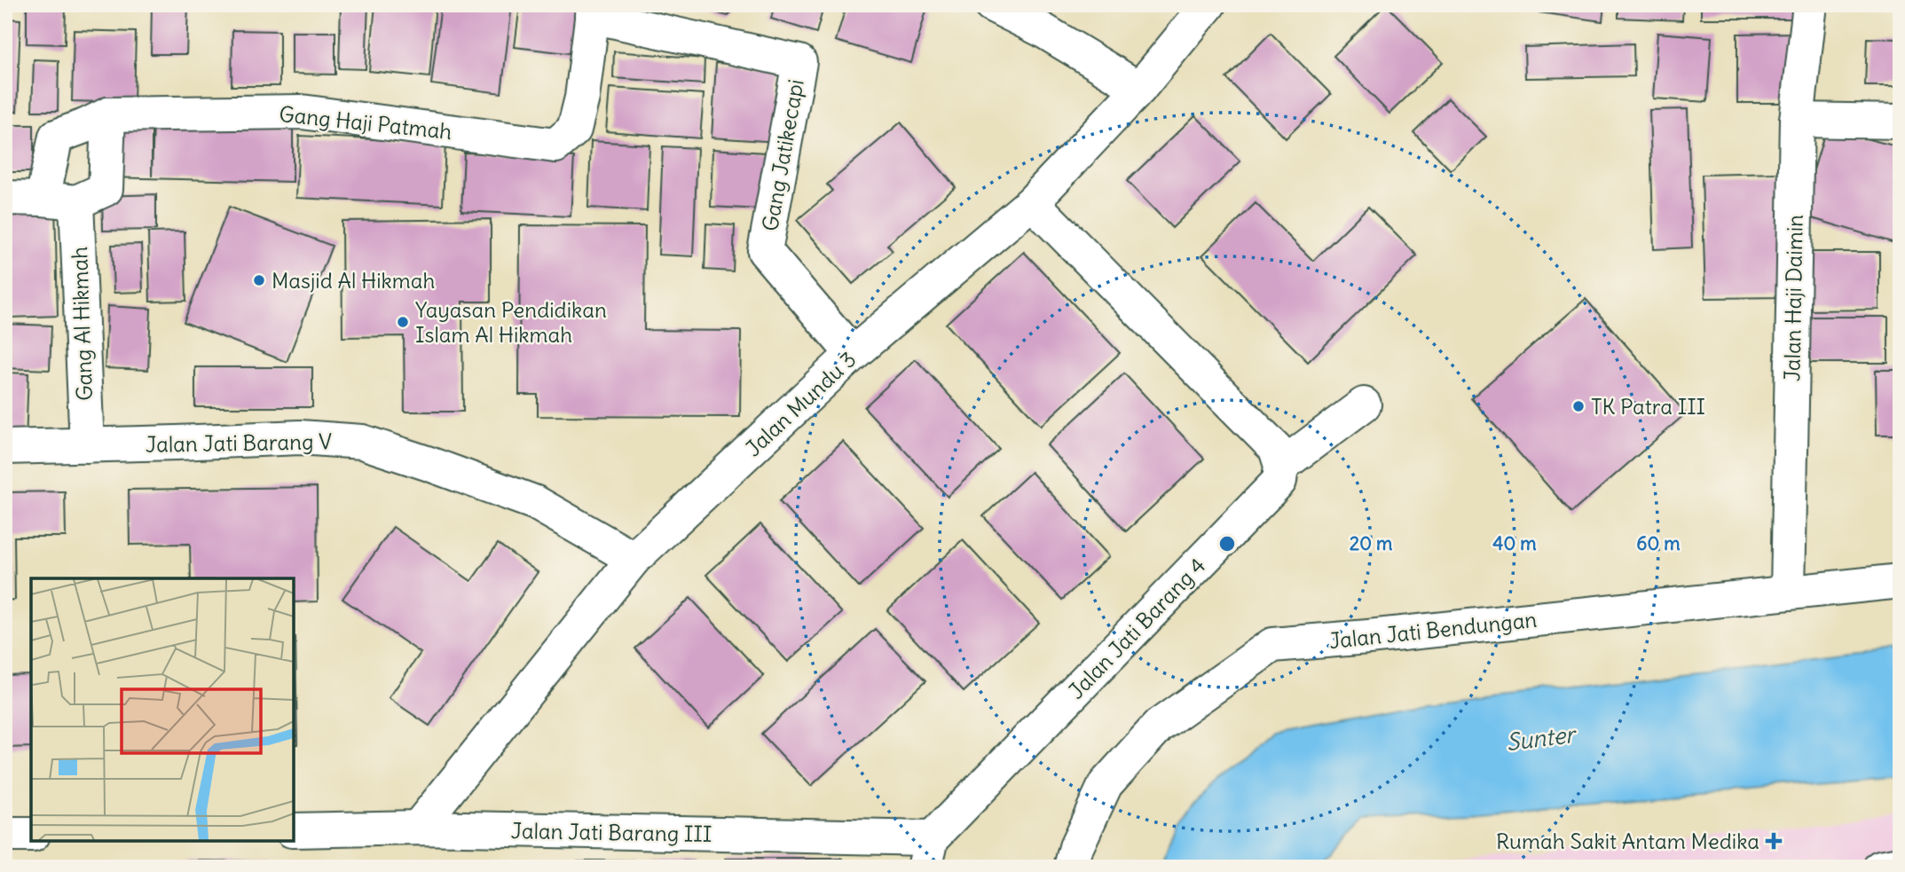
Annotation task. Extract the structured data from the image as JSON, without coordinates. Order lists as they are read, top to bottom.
{
  "streets": {
    "street": [
      "Gang Haji Patmah",
      "Gang Jatikecapi",
      "Jalan Haji Daimin",
      "Gang Al Hikmah",
      "Jalan Mundu 3",
      "Jalan Jati Barang V",
      "Jalan Jati Barang 4",
      "Jalan Jati Bendungan",
      "Jalan Jati Barang III"
    ]
  },
  "crossings": [
    ["Gang Haji Patmah", "Gang Jatikecapi"],
    ["Gang Jatikecapi", "Jalan Mundu 3"],
    ["Jalan Haji Daimin", "Jalan Jati Bendungan"],
    ["Gang Al Hikmah", "Jalan Jati Barang V"],
    ["Jalan Mundu 3", "Jalan Jati Barang V"],
    ["Jalan Mundu 3", "Jalan Jati Barang III"],
    ["Jalan Jati Barang 4", "Jalan Jati Barang III"]
  ],
  "water": ["Sunter"],
  "places": {
    "other": ["Masjid Al Hikmah", "Yayasan Pendidikan Islam Al Hikmah", "TK Patra III"],
    "health": ["Rumah Sakit Antam Medika"]
  },
  "rings": ["20 m", "40 m", "60 m"]
}
